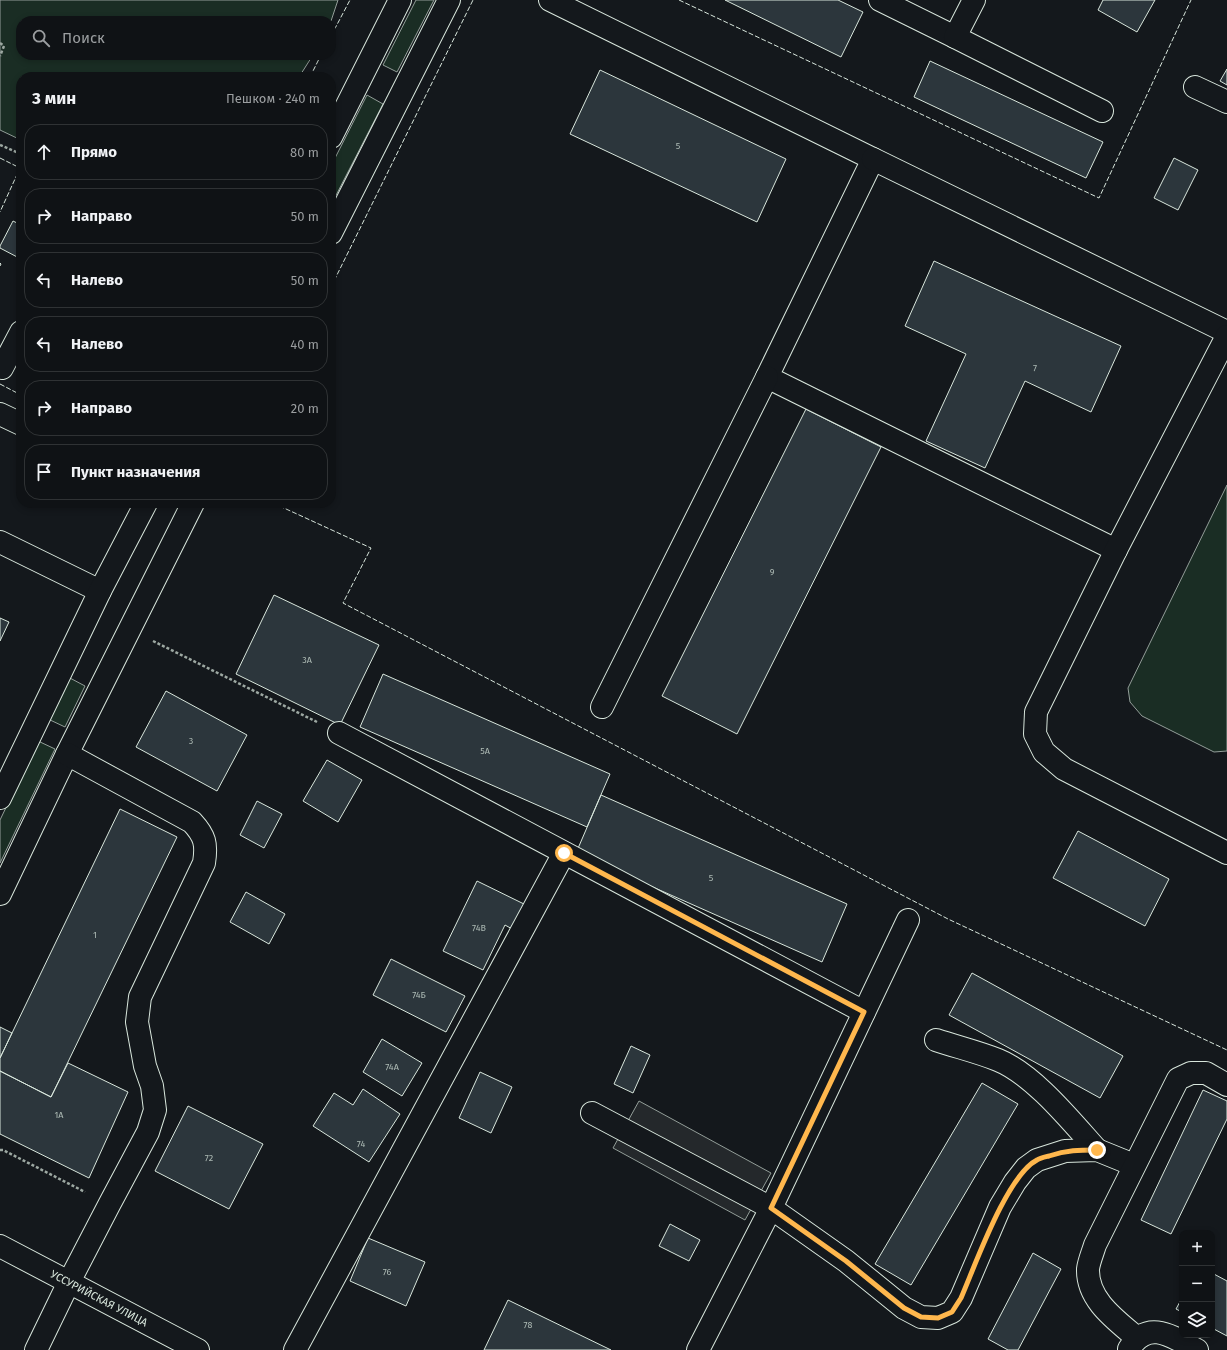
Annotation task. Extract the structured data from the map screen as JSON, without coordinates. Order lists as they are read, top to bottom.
{
  "streets": {
    "street": ["УССУРИЙСКАЯ УЛИЦА"]
  },
  "house_numbers": [
    "5",
    "7",
    "9",
    "3А",
    "3",
    "5А",
    "5",
    "74В",
    "1",
    "74Б",
    "74А",
    "1А",
    "74",
    "72",
    "76",
    "78"
  ],
  "page": {
    "search": "Поиск",
    "heading": ["3 мин", "Пешком · 240 m"],
    "list": [
      ["Прямо", "80 m"],
      ["Направо", "50 m"],
      ["Налево", "50 m"],
      ["Налево", "40 m"],
      ["Направо", "20 m"],
      "Пункт назначения"
    ],
    "map_buttons": ["+", "−"]
  }
}
